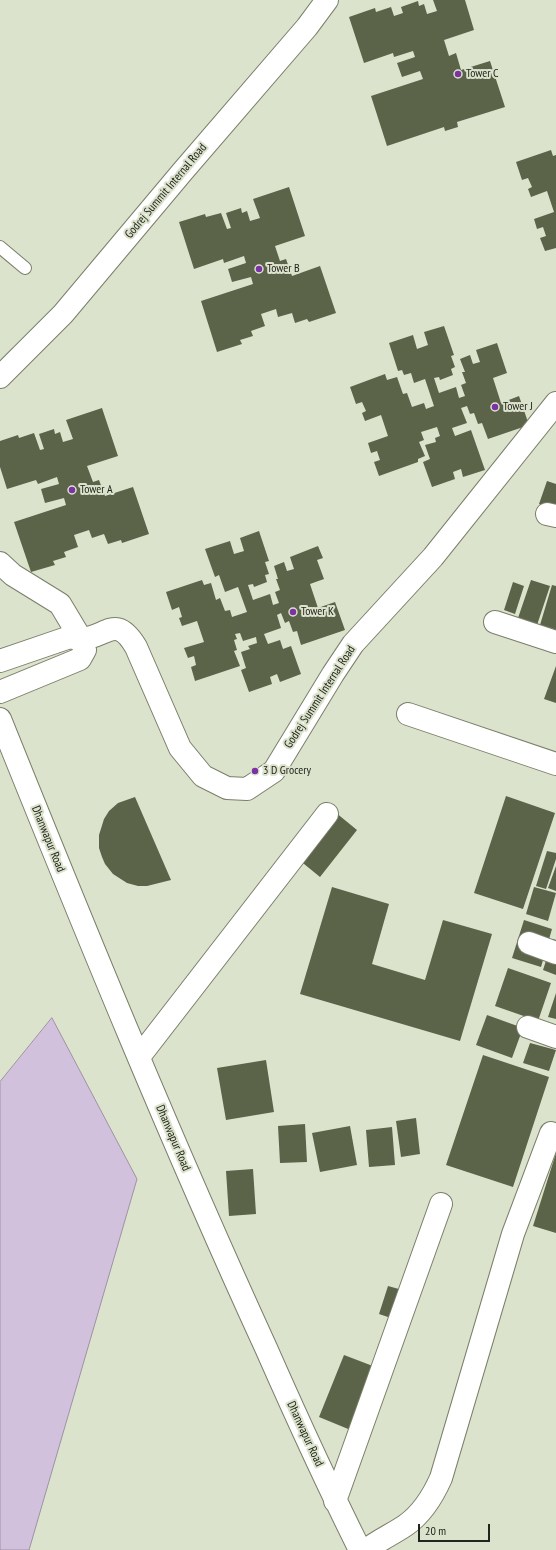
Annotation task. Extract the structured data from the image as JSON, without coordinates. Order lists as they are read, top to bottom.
{
  "streets": {
    "street": ["Godrej Summit Internal Road", "Dhanwapur Road"]
  },
  "places": [
    "Tower C",
    "Tower B",
    "Tower J",
    "Tower A",
    "Tower K",
    "3 D Grocery"
  ],
  "scale_bar": "20 m"
}
